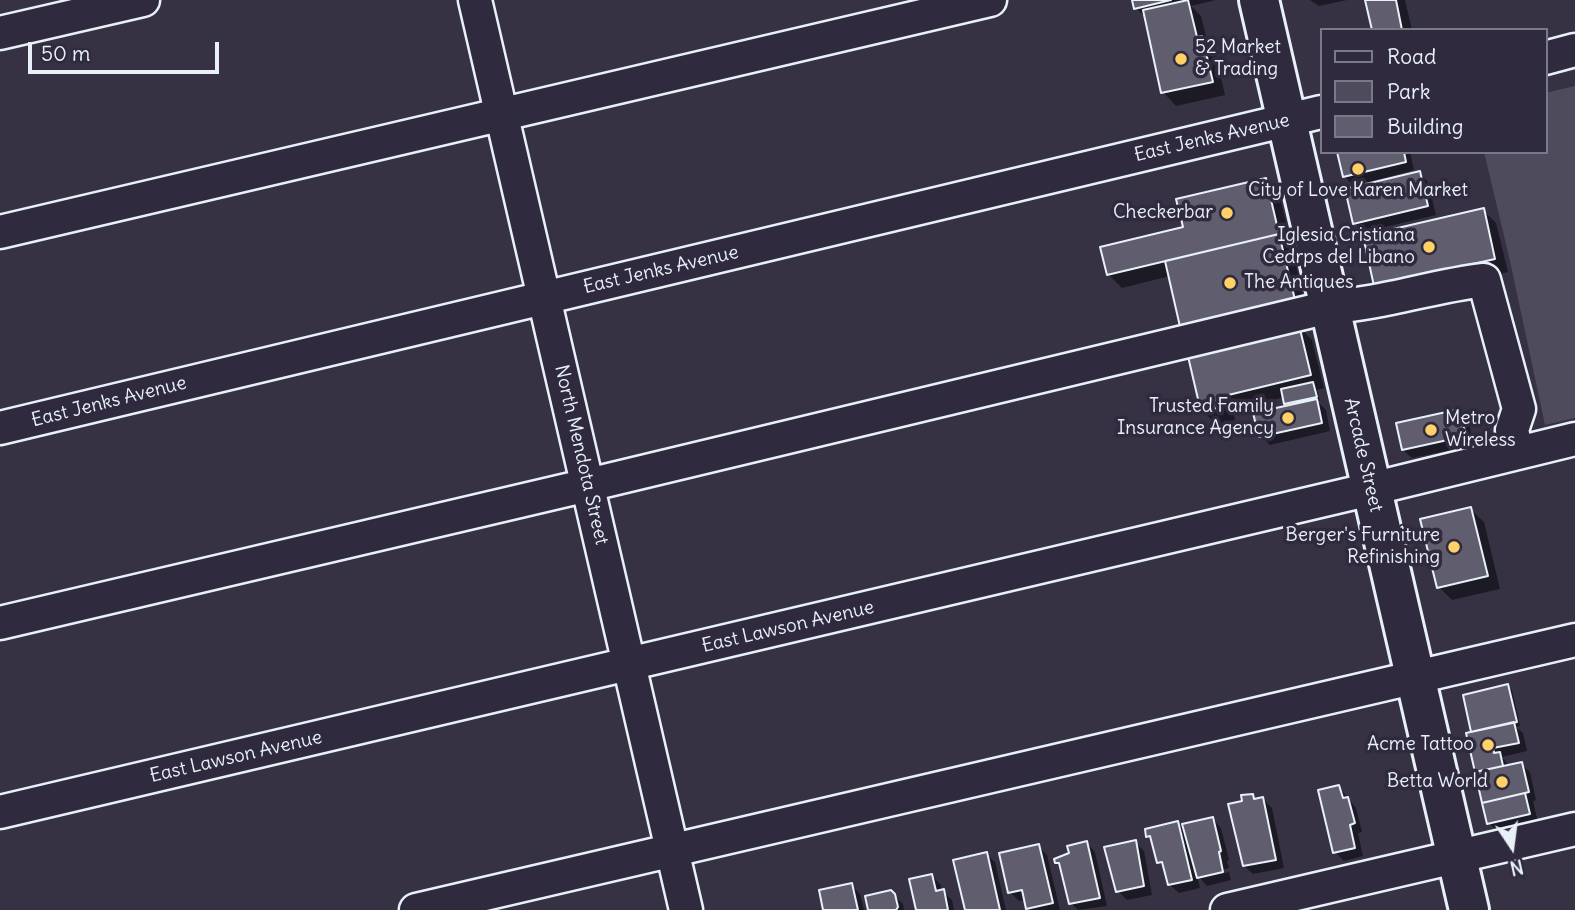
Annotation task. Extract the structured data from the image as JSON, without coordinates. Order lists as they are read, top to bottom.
{
  "streets": {
    "main road": ["Arcade Street"],
    "street": ["East Jenks Avenue", "North Mendota Street", "East Lawson Avenue"]
  },
  "crossings": [
    ["East Jenks Avenue", "North Mendota Street"],
    ["East Jenks Avenue", "Arcade Street"],
    ["North Mendota Street", "East Lawson Avenue"],
    ["Arcade Street", "East Lawson Avenue"]
  ],
  "places": [
    "52 Market & Trading",
    "City of Love Karen Market",
    "Checkerbar",
    "Iglesia Cristiana Cedrps del Libano",
    "The Antiques",
    "Trusted Family Insurance Agency",
    "Metro Wireless",
    "Berger's Furniture Refinishing",
    "Acme Tattoo",
    "Betta World"
  ],
  "legend": ["Road", "Park", "Building"],
  "scale_bar": "50 m",
  "north": "bottom"
}
